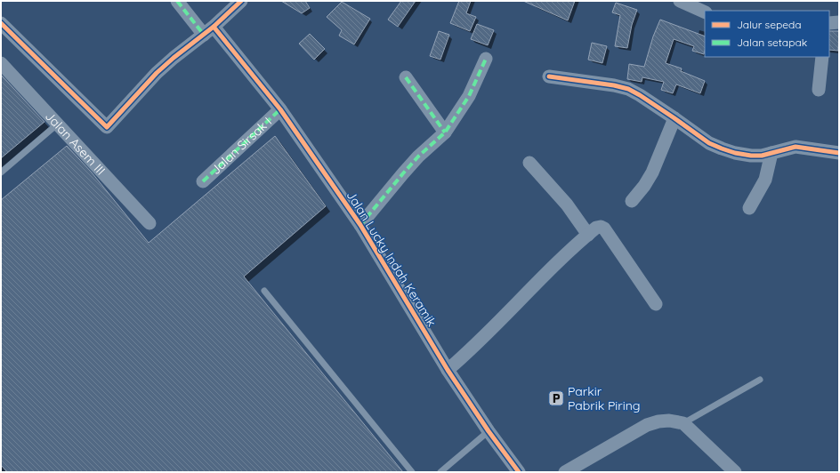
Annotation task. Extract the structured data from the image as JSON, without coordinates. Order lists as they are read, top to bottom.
{
  "streets": {
    "street": ["Jalan Asem III", "Jalan Sirsak I", "Jalan Lucky Indah Keramik"]
  },
  "crossings": [
    ["Jalan Sirsak I", "Jalan Lucky Indah Keramik"]
  ],
  "places": {
    "parking": ["Parkir Pabrik Piring"]
  },
  "legend": ["Jalur sepeda", "Jalan setapak"]
}
